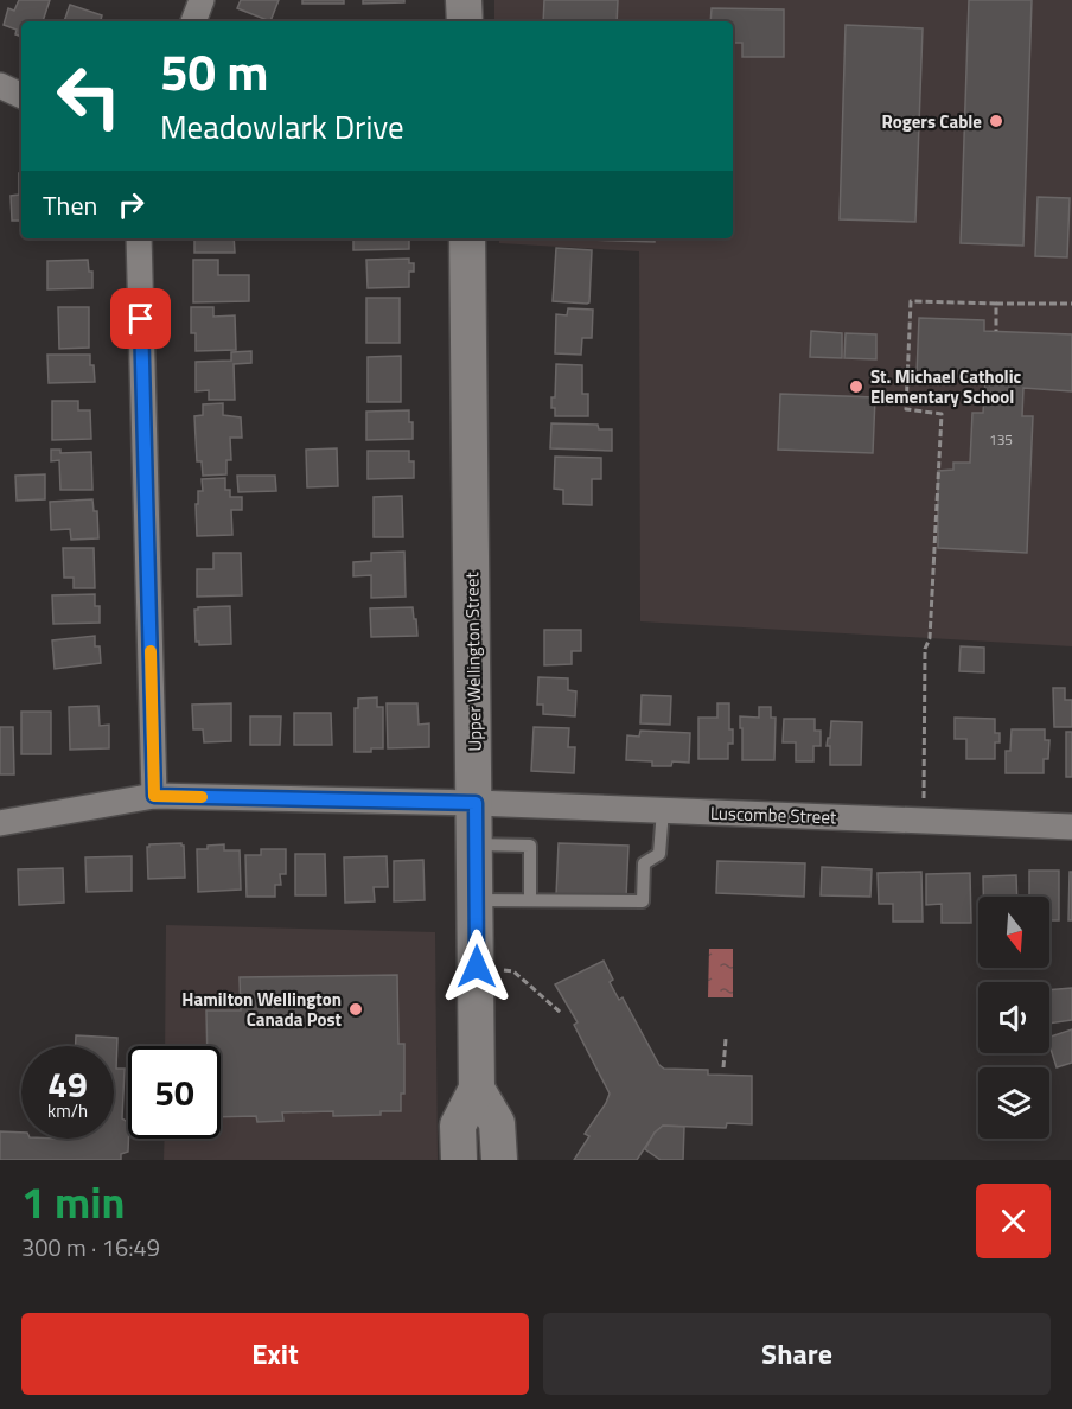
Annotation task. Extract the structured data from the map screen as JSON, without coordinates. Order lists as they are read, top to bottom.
{
  "streets": {
    "main road": ["Upper Wellington Street"],
    "street": ["Luscombe Street"]
  },
  "crossings": [
    ["Upper Wellington Street", "Luscombe Street"]
  ],
  "places": ["Rogers Cable", "St. Michael Catholic Elementary School", "Hamilton Wellington Canada Post"],
  "house_numbers": ["135"],
  "north": "bottom",
  "page": {
    "turn": ["50 m", "Meadowlark Drive"],
    "then": "Then",
    "speed": "49 km/h",
    "limit": "50",
    "heading": ["1 min", "300 m · 16:49"],
    "buttons": ["Exit", "Share"]
  }
}
